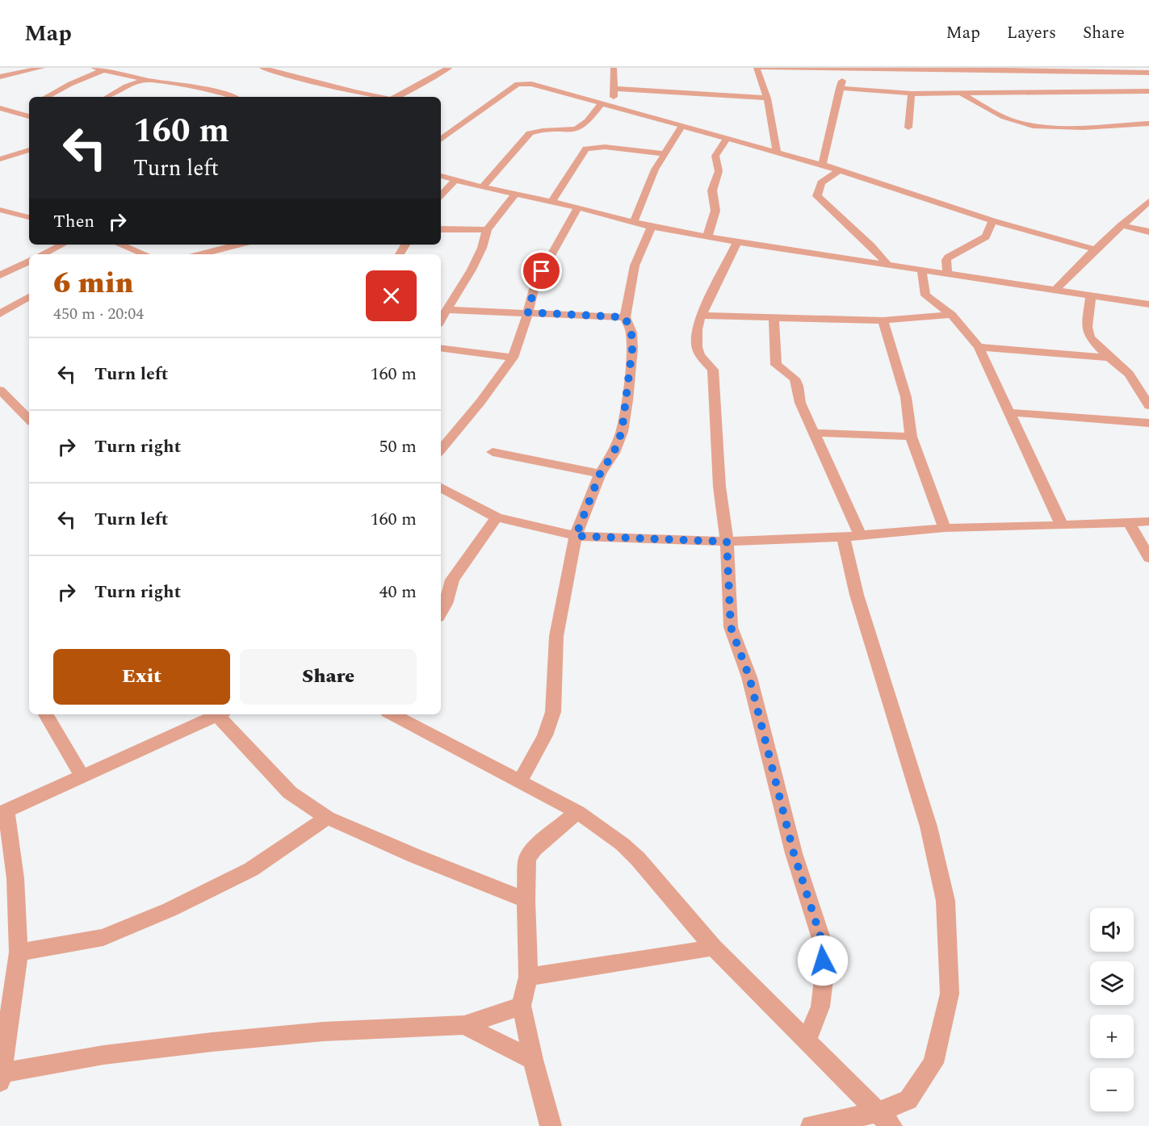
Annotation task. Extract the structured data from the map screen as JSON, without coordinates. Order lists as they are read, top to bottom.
{
  "page": {
    "header": "Map",
    "nav": ["Map", "Layers", "Share"],
    "turn": ["160 m", "Turn left"],
    "then": "Then",
    "heading": ["6 min", "450 m · 20:04"],
    "list": [
      {
        "name": "Turn left",
        "value": "160 m"
      },
      {
        "name": "Turn right",
        "value": "50 m"
      },
      {
        "name": "Turn left",
        "value": "160 m"
      },
      {
        "name": "Turn right",
        "value": "40 m"
      }
    ],
    "buttons": ["Exit", "Share"],
    "map_buttons": ["+", "−"]
  }
}
